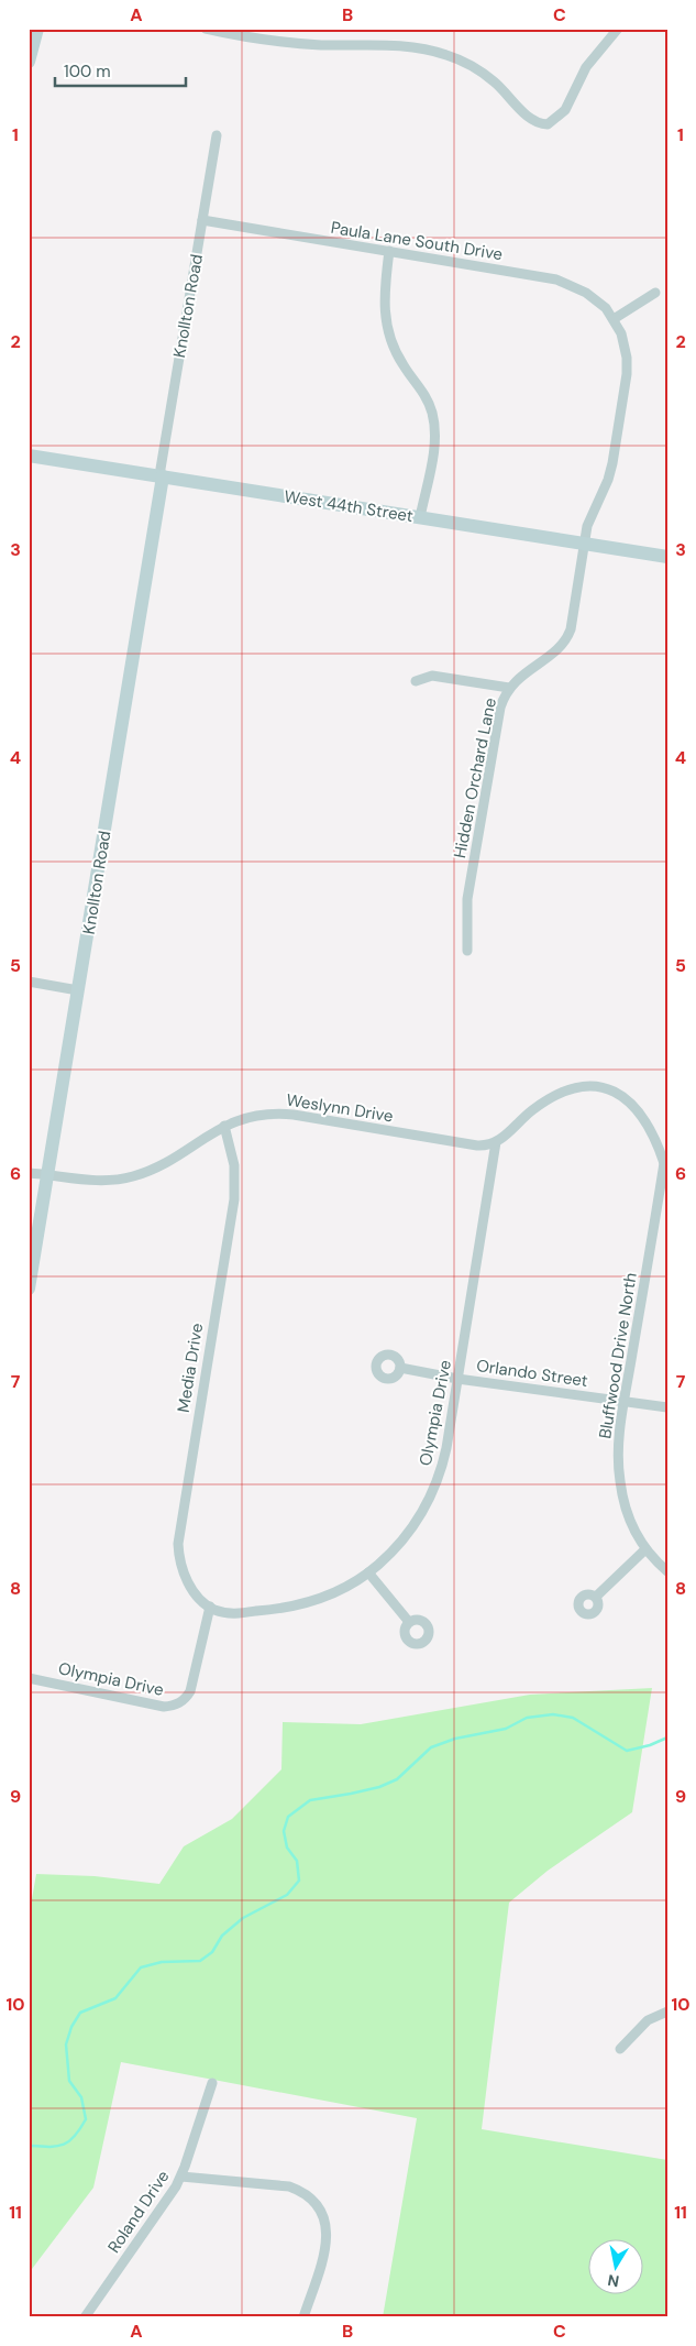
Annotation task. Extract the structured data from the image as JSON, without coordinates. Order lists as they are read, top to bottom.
{
  "streets": {
    "street": [
      "Paula Lane South Drive",
      "Knollton Road",
      "West 44th Street",
      "Hidden Orchard Lane",
      "Weslynn Drive",
      "Bluffwood Drive North",
      "Media Drive",
      "Orlando Street",
      "Olympia Drive",
      "Roland Drive"
    ]
  },
  "crossings": [
    ["Paula Lane South Drive", "Knollton Road"],
    ["Paula Lane South Drive", "Hidden Orchard Lane"],
    ["Knollton Road", "West 44th Street"],
    ["Knollton Road", "Weslynn Drive"],
    ["West 44th Street", "Hidden Orchard Lane"],
    ["Weslynn Drive", "Media Drive"],
    ["Weslynn Drive", "Olympia Drive"],
    ["Bluffwood Drive North", "Orlando Street"],
    ["Media Drive", "Olympia Drive"],
    ["Orlando Street", "Olympia Drive"]
  ],
  "scale_bar": "100 m",
  "north": "bottom",
  "grid": {
    "columns": ["A", "B", "C"],
    "rows": [
      "1",
      "2",
      "3",
      "4",
      "5",
      "6",
      "7",
      "8",
      "9",
      "10",
      "11"
    ]
  }
}
